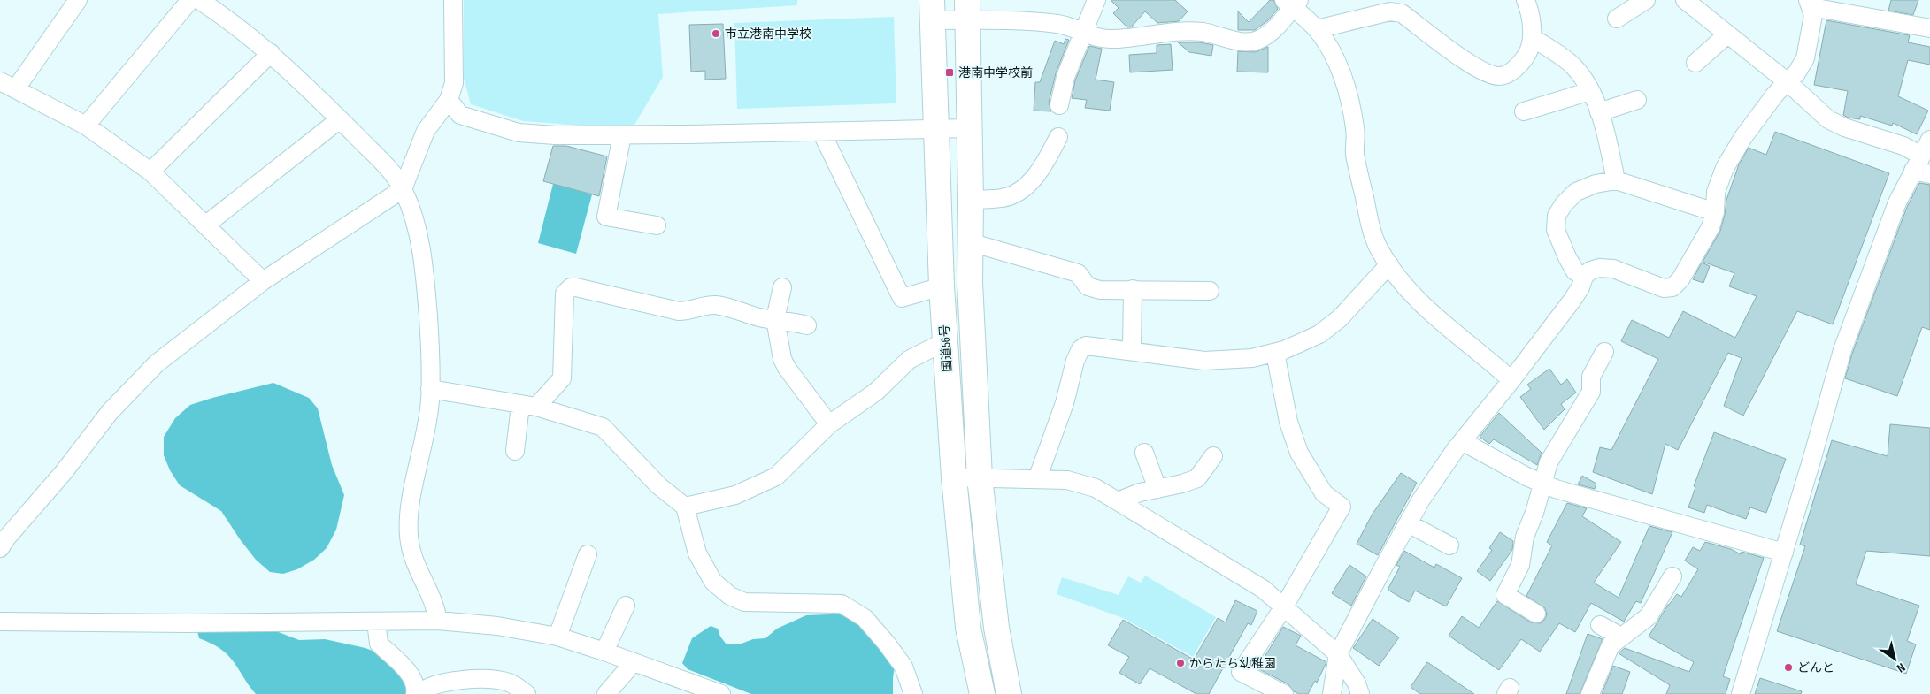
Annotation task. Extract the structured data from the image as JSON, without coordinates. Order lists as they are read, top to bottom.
{
  "streets": {
    "highway": ["国道56号"]
  },
  "places": {
    "other": ["市立港南中学校", "からたち幼稚園", "どんと"],
    "transit": ["港南中学校前"]
  },
  "north": "bottom right"
}
